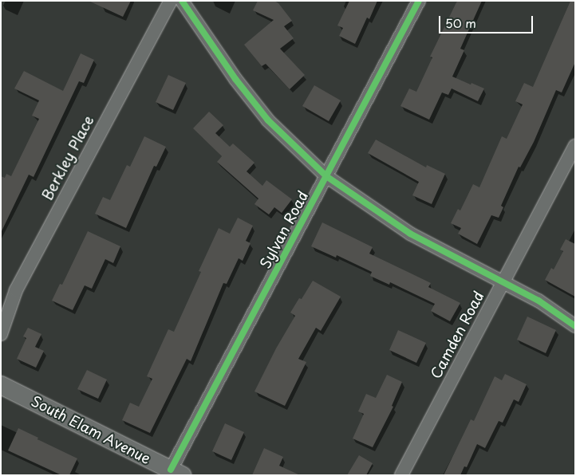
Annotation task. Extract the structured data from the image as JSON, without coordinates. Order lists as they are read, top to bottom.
{
  "streets": {
    "street": [
      "Berkley Place",
      "Sylvan Road",
      "Camden Road",
      "South Elam Avenue"
    ]
  },
  "crossings": [
    ["Sylvan Road", "South Elam Avenue"]
  ],
  "scale_bar": "50 m"
}
